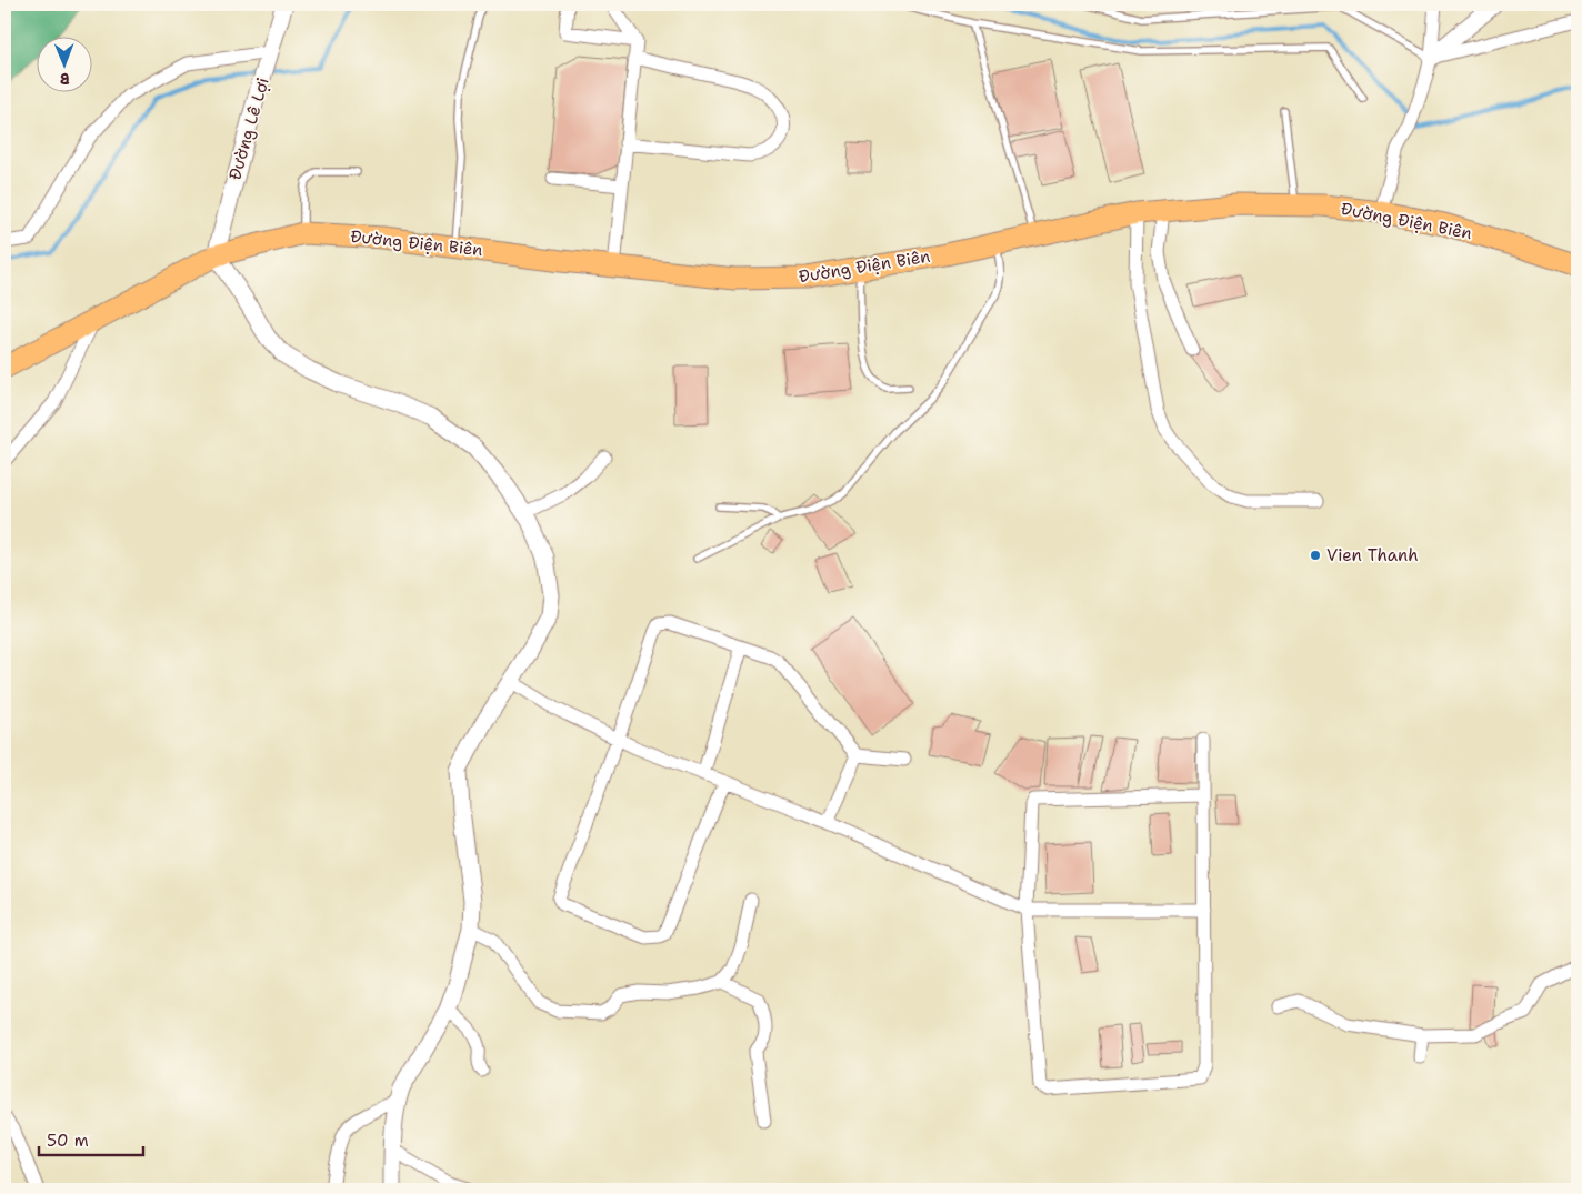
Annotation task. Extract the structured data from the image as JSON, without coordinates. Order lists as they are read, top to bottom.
{
  "streets": {
    "main road": ["Đường Điện Biên"],
    "street": ["Đường Lê Lợi"]
  },
  "crossings": [
    ["Đường Lê Lợi", "Đường Điện Biên"]
  ],
  "places": ["Vien Thanh"],
  "scale_bar": "50 m",
  "north": "bottom"
}
